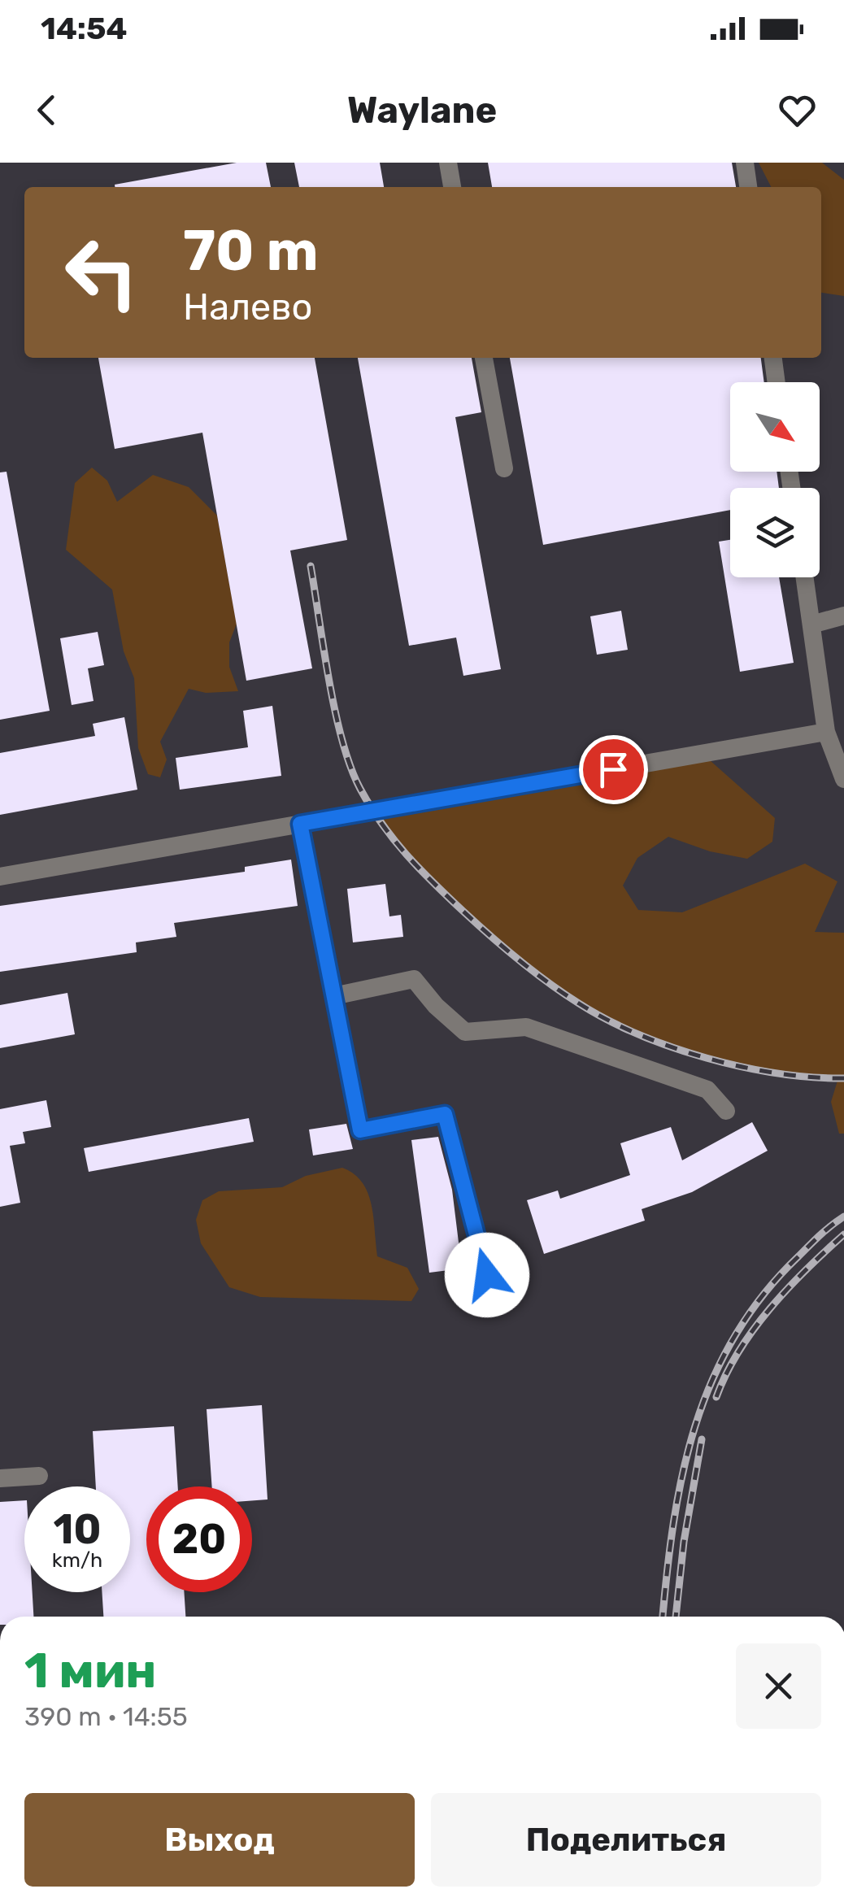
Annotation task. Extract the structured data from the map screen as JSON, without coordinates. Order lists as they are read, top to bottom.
{
  "north": "bottom right",
  "page": {
    "status": "14:54",
    "header": "Waylane",
    "turn": ["70 m", "Налево"],
    "speed": "10 km/h",
    "limit": "20",
    "heading": ["1 мин", "390 m · 14:55"],
    "buttons": ["Выход", "Поделиться"]
  }
}
